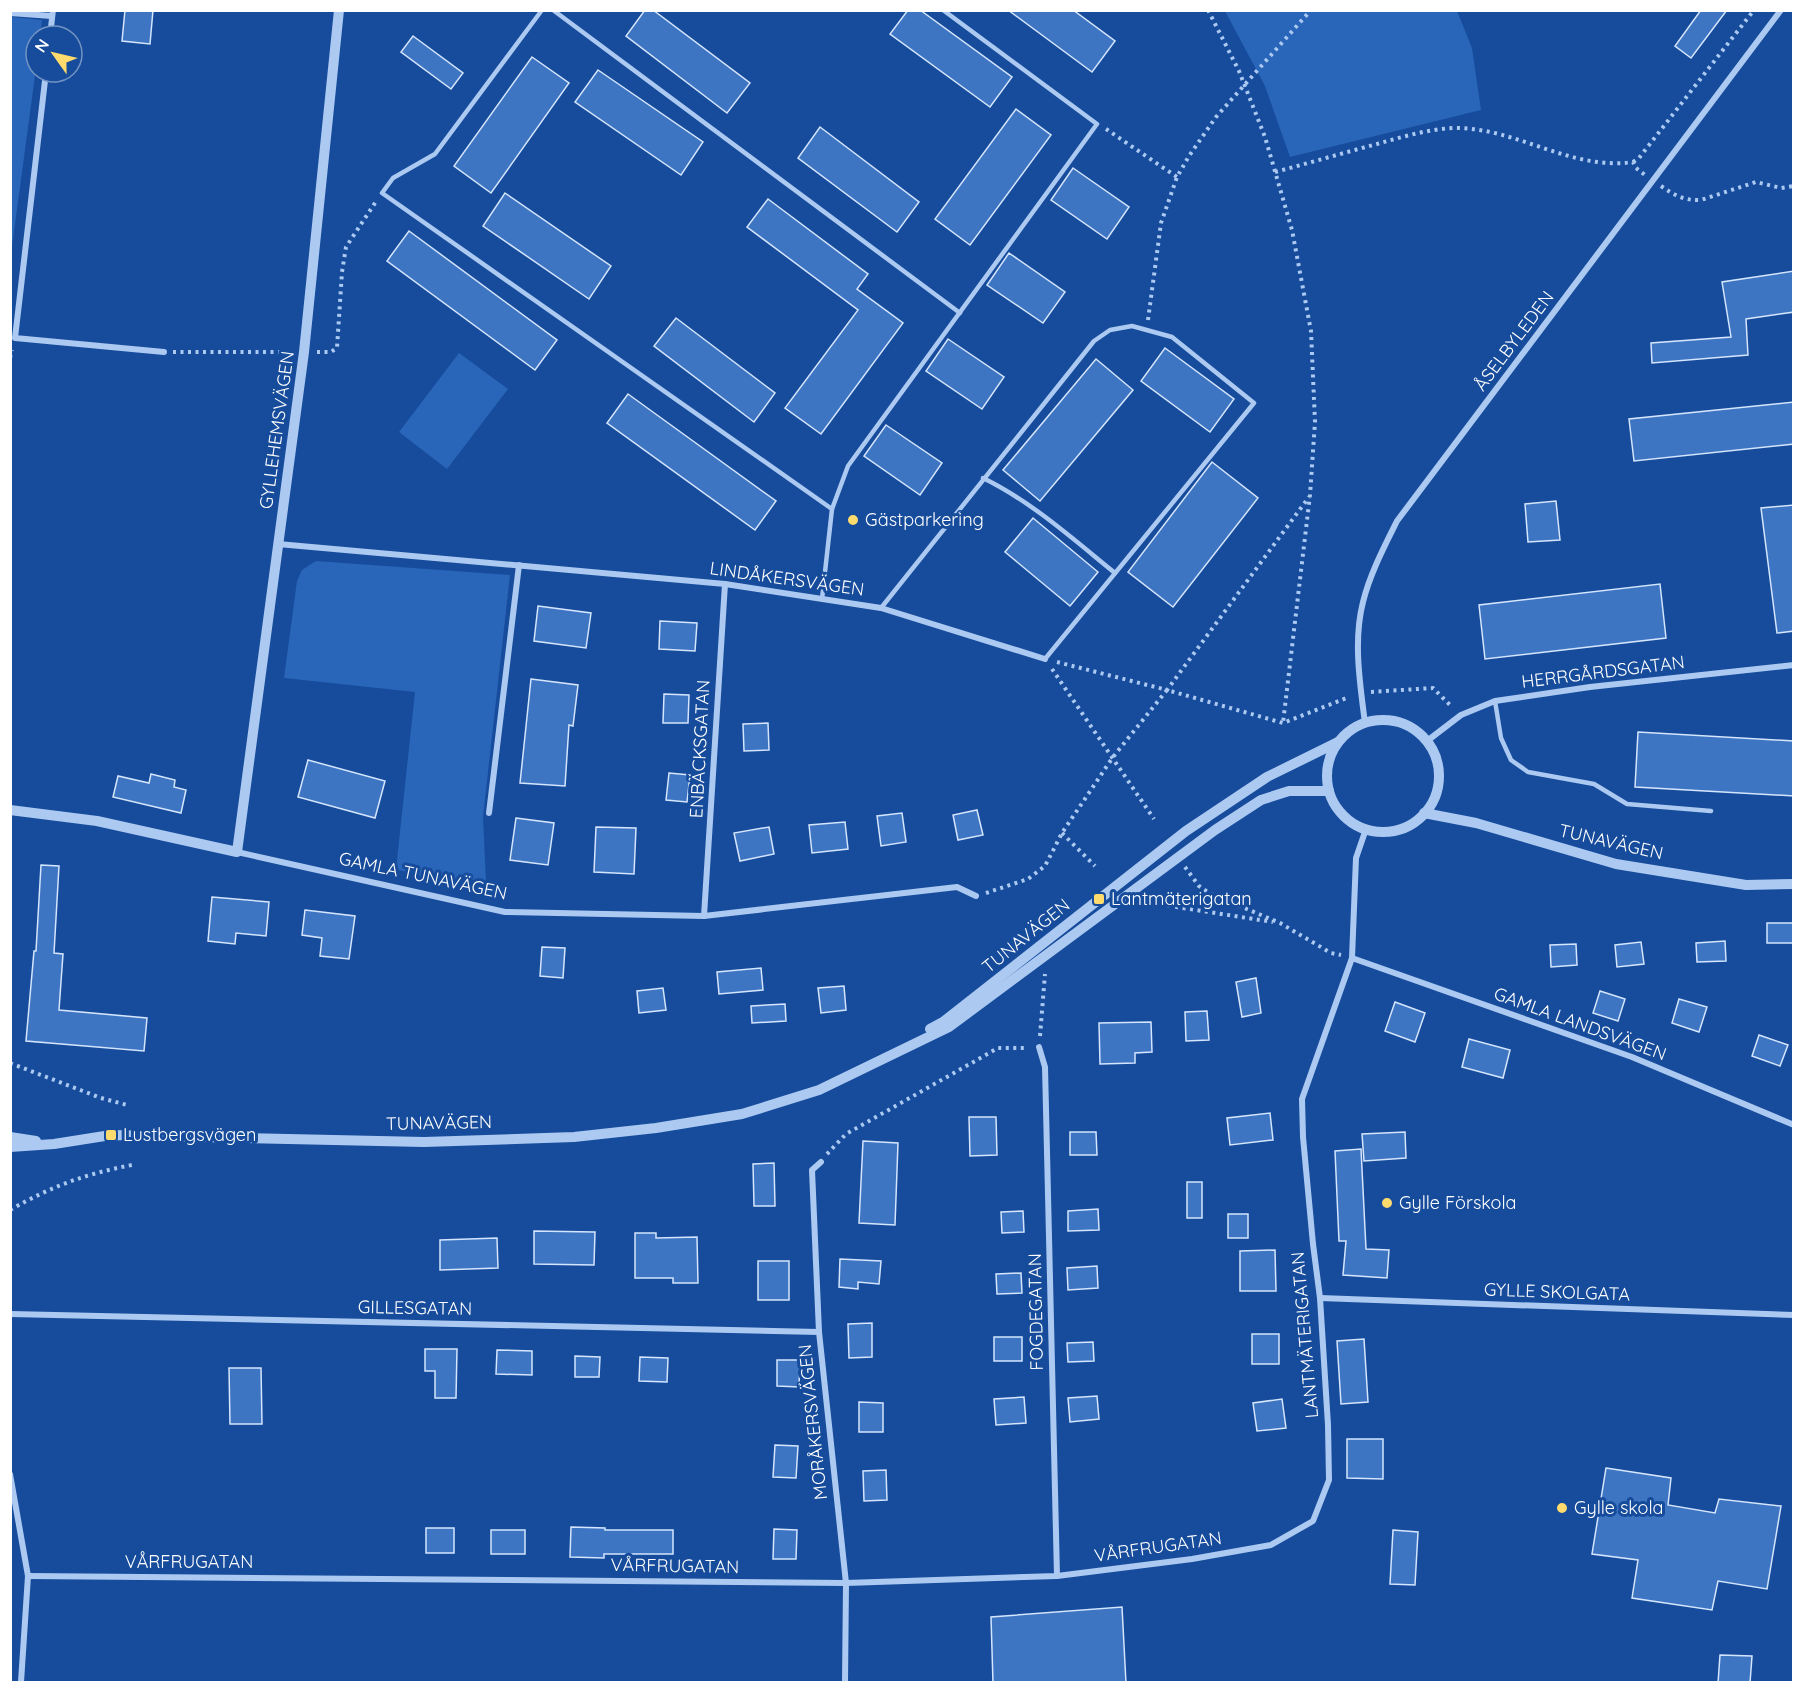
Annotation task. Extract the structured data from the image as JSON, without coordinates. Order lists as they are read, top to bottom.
{
  "streets": {
    "street": [
      "ÅSELBYLEDEN",
      "GYLLEHEMSVÄGEN",
      "LINDÅKERSVÄGEN",
      "HERRGÅRDSGATAN",
      "ENBÄCKSGATAN",
      "TUNAVÄGEN",
      "GAMLA TUNAVÄGEN",
      "GAMLA LANDSVÄGEN",
      "GYLLE SKOLGATA",
      "GILLESGATAN",
      "FOGDEGATAN",
      "LANTMÄTERIGATAN",
      "MORÅKERSVÄGEN",
      "VÅRFRUGATAN"
    ]
  },
  "crossings": [
    ["ÅSELBYLEDEN", "HERRGÅRDSGATAN"],
    ["ÅSELBYLEDEN", "TUNAVÄGEN"],
    ["ÅSELBYLEDEN", "LANTMÄTERIGATAN"],
    ["GYLLEHEMSVÄGEN", "LINDÅKERSVÄGEN"],
    ["GYLLEHEMSVÄGEN", "GAMLA TUNAVÄGEN"],
    ["LINDÅKERSVÄGEN", "ENBÄCKSGATAN"],
    ["HERRGÅRDSGATAN", "TUNAVÄGEN"],
    ["HERRGÅRDSGATAN", "LANTMÄTERIGATAN"],
    ["ENBÄCKSGATAN", "GAMLA TUNAVÄGEN"],
    ["TUNAVÄGEN", "LANTMÄTERIGATAN"],
    ["GAMLA LANDSVÄGEN", "LANTMÄTERIGATAN"],
    ["GYLLE SKOLGATA", "LANTMÄTERIGATAN"],
    ["GILLESGATAN", "MORÅKERSVÄGEN"],
    ["FOGDEGATAN", "VÅRFRUGATAN"],
    ["LANTMÄTERIGATAN", "VÅRFRUGATAN"],
    ["MORÅKERSVÄGEN", "VÅRFRUGATAN"]
  ],
  "places": {
    "other": ["Gästparkering", "Gylle Förskola", "Gylle skola"],
    "transit": ["Lantmäterigatan", "Lustbergsvägen"]
  },
  "north": "top left"
}
